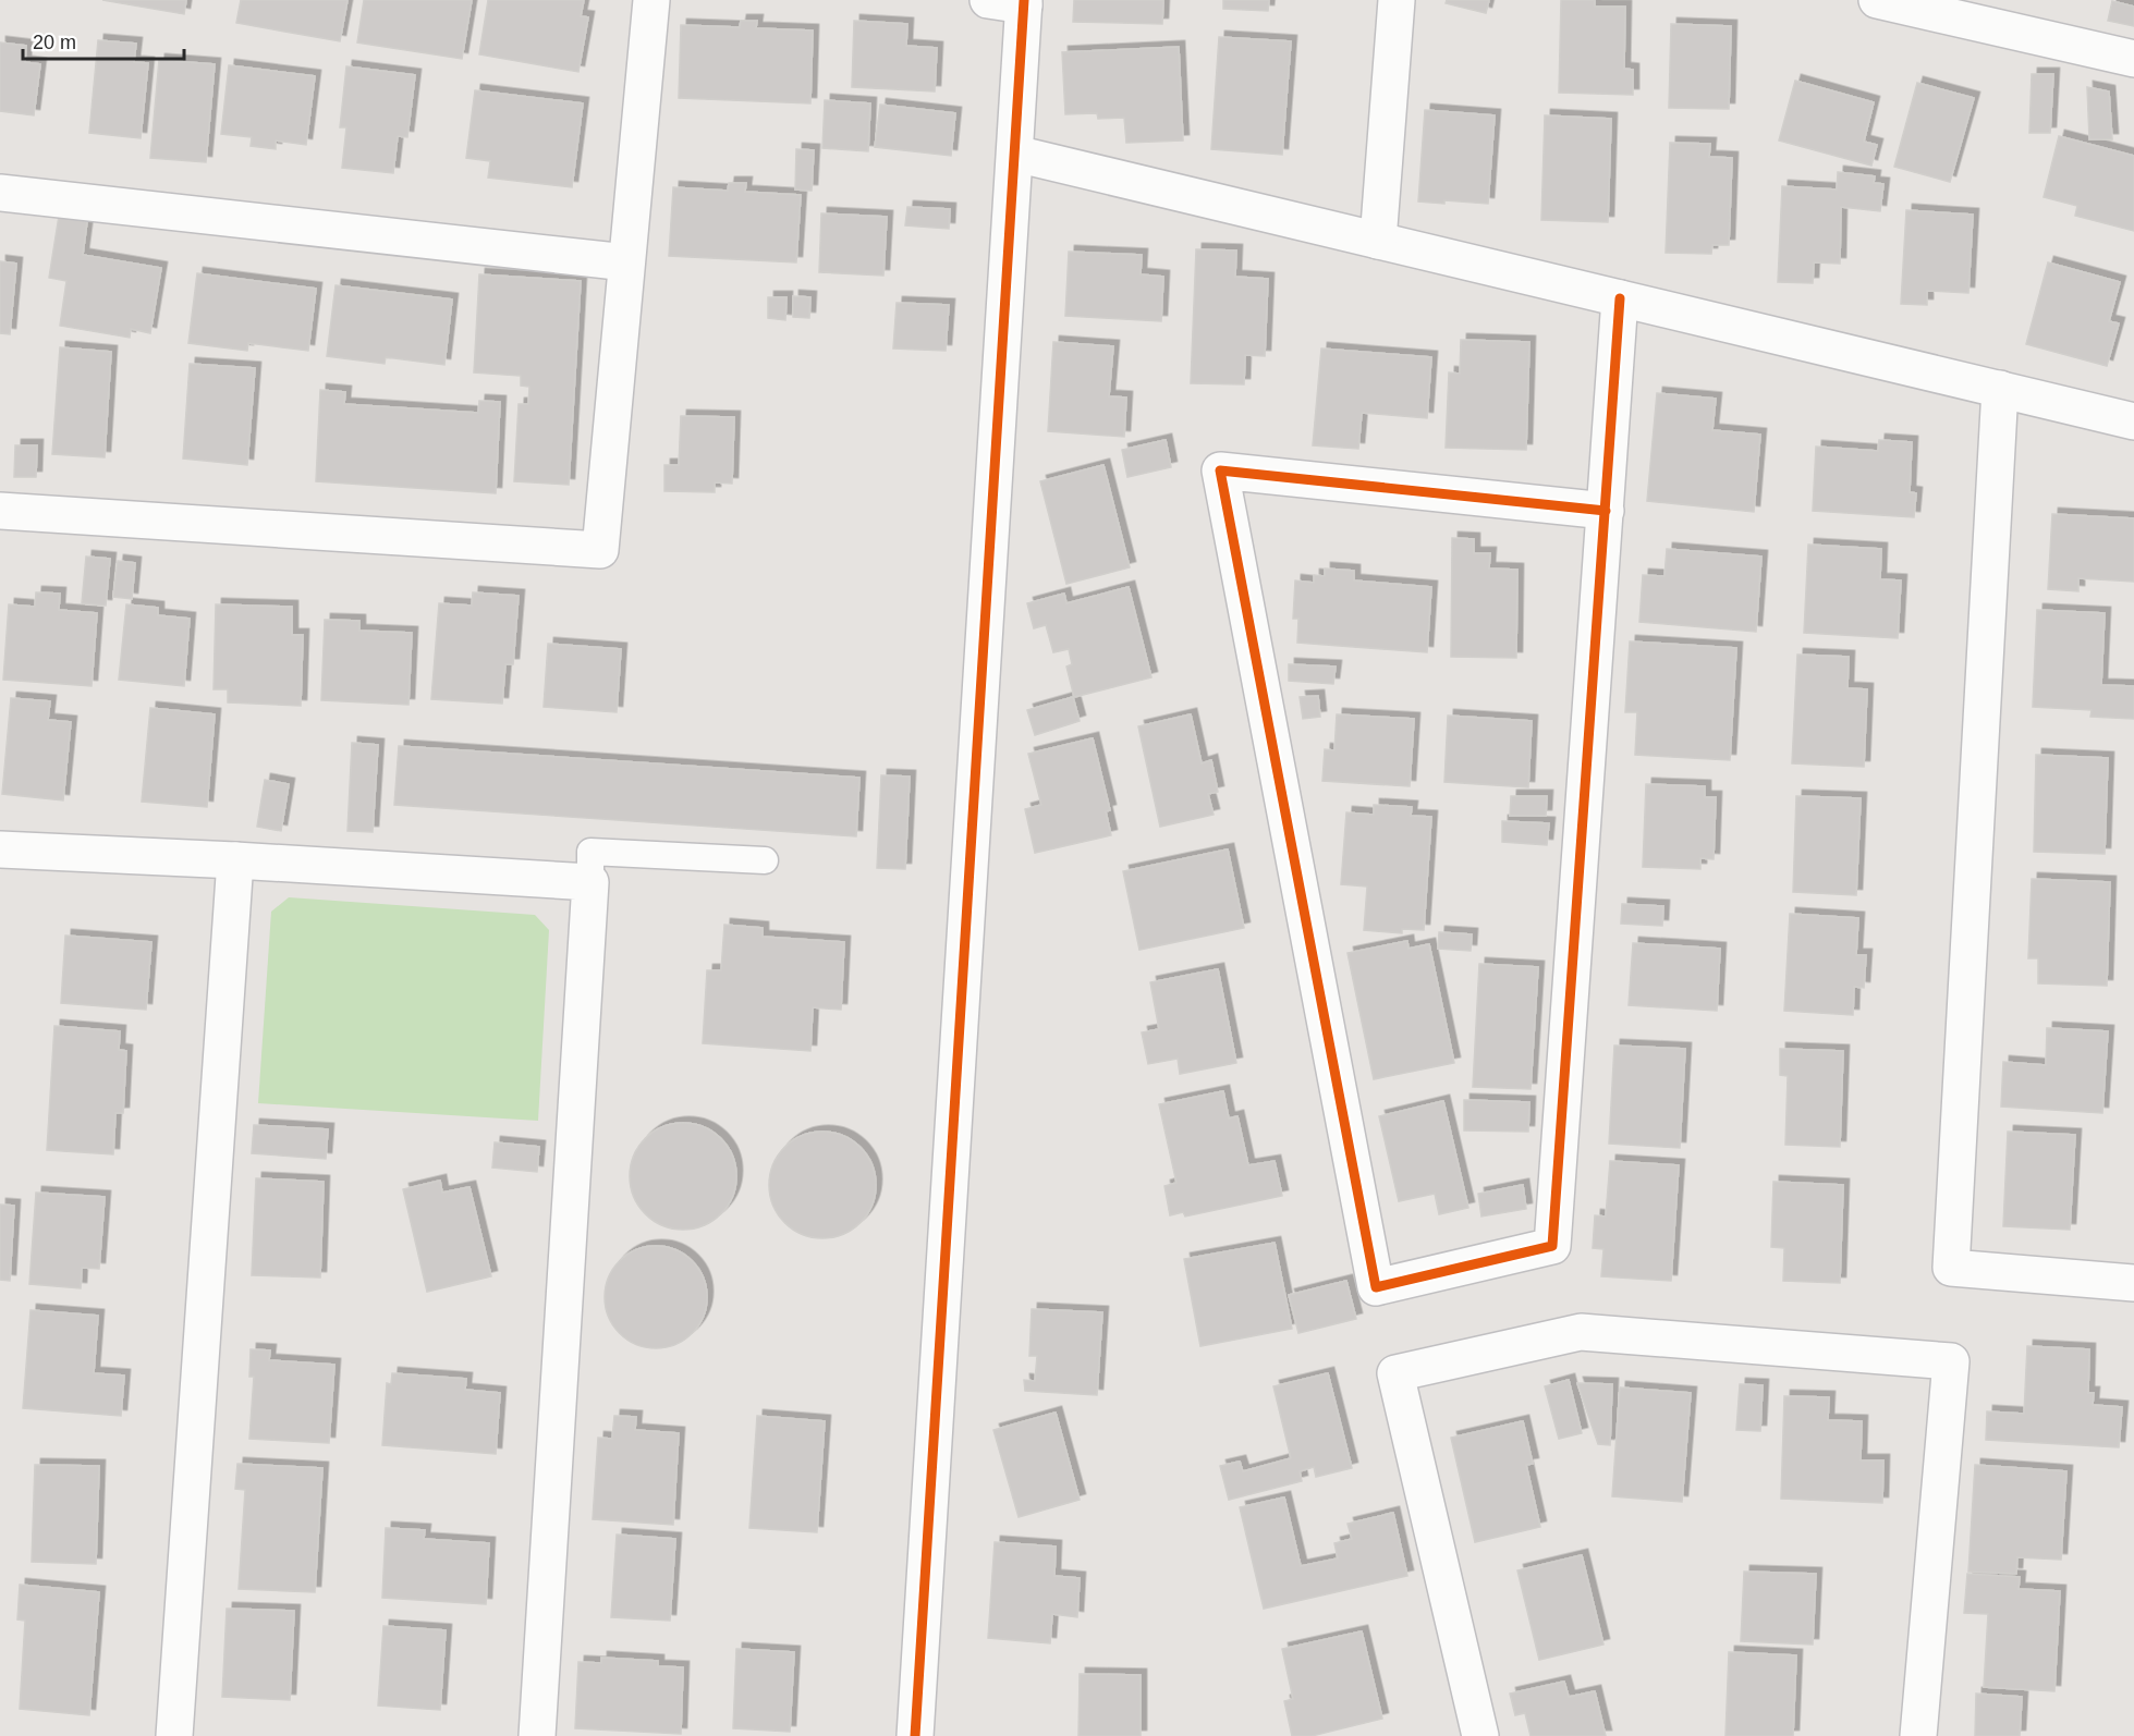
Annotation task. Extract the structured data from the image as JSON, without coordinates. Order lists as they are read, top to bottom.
{
  "scale_bar": "20 m"
}
